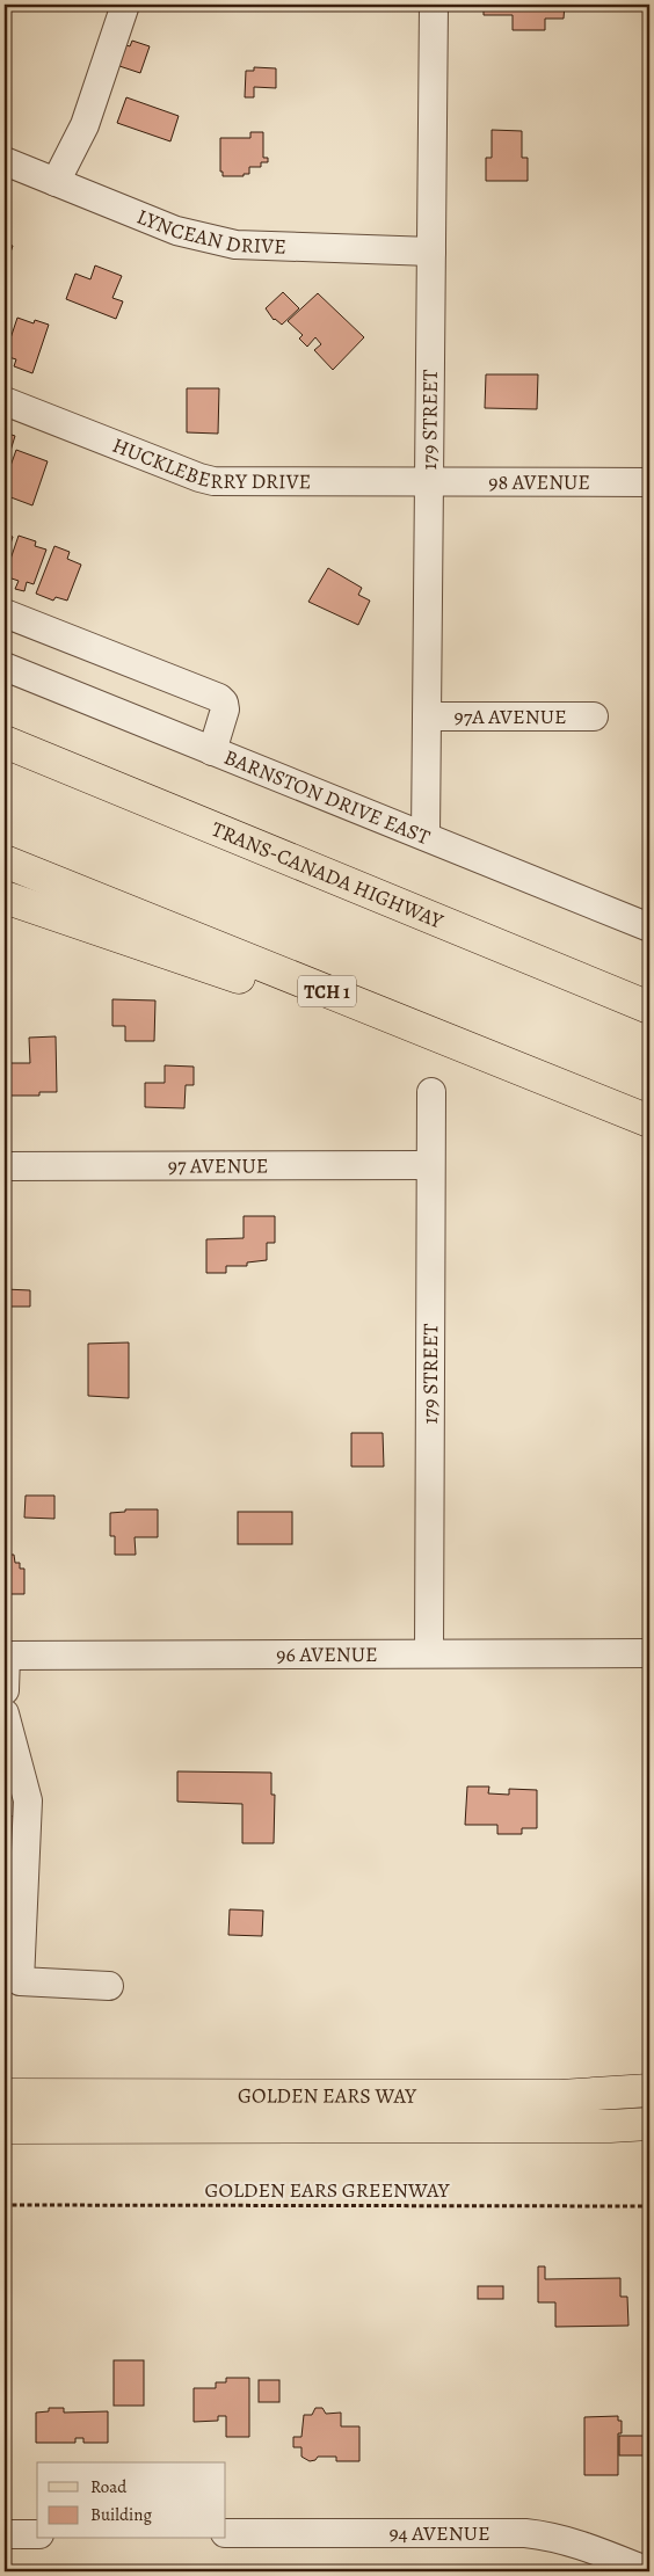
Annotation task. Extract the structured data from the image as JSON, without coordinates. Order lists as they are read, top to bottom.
{
  "streets": {
    "main road": ["TRANS-CANADA HIGHWAY", "TCH 1", "GOLDEN EARS WAY"],
    "street": [
      "LYNCEAN DRIVE",
      "179 STREET",
      "HUCKLEBERRY DRIVE",
      "98 AVENUE",
      "97A AVENUE",
      "BARNSTON DRIVE EAST",
      "97 AVENUE",
      "96 AVENUE",
      "94 AVENUE"
    ],
    "path": ["GOLDEN EARS GREENWAY"]
  },
  "crossings": [
    ["LYNCEAN DRIVE", "179 STREET"],
    ["179 STREET", "HUCKLEBERRY DRIVE"],
    ["179 STREET", "98 AVENUE"],
    ["179 STREET", "97A AVENUE"],
    ["179 STREET", "BARNSTON DRIVE EAST"],
    ["179 STREET", "97 AVENUE"],
    ["179 STREET", "96 AVENUE"],
    ["HUCKLEBERRY DRIVE", "98 AVENUE"]
  ],
  "legend": ["Road", "Building"]
}
